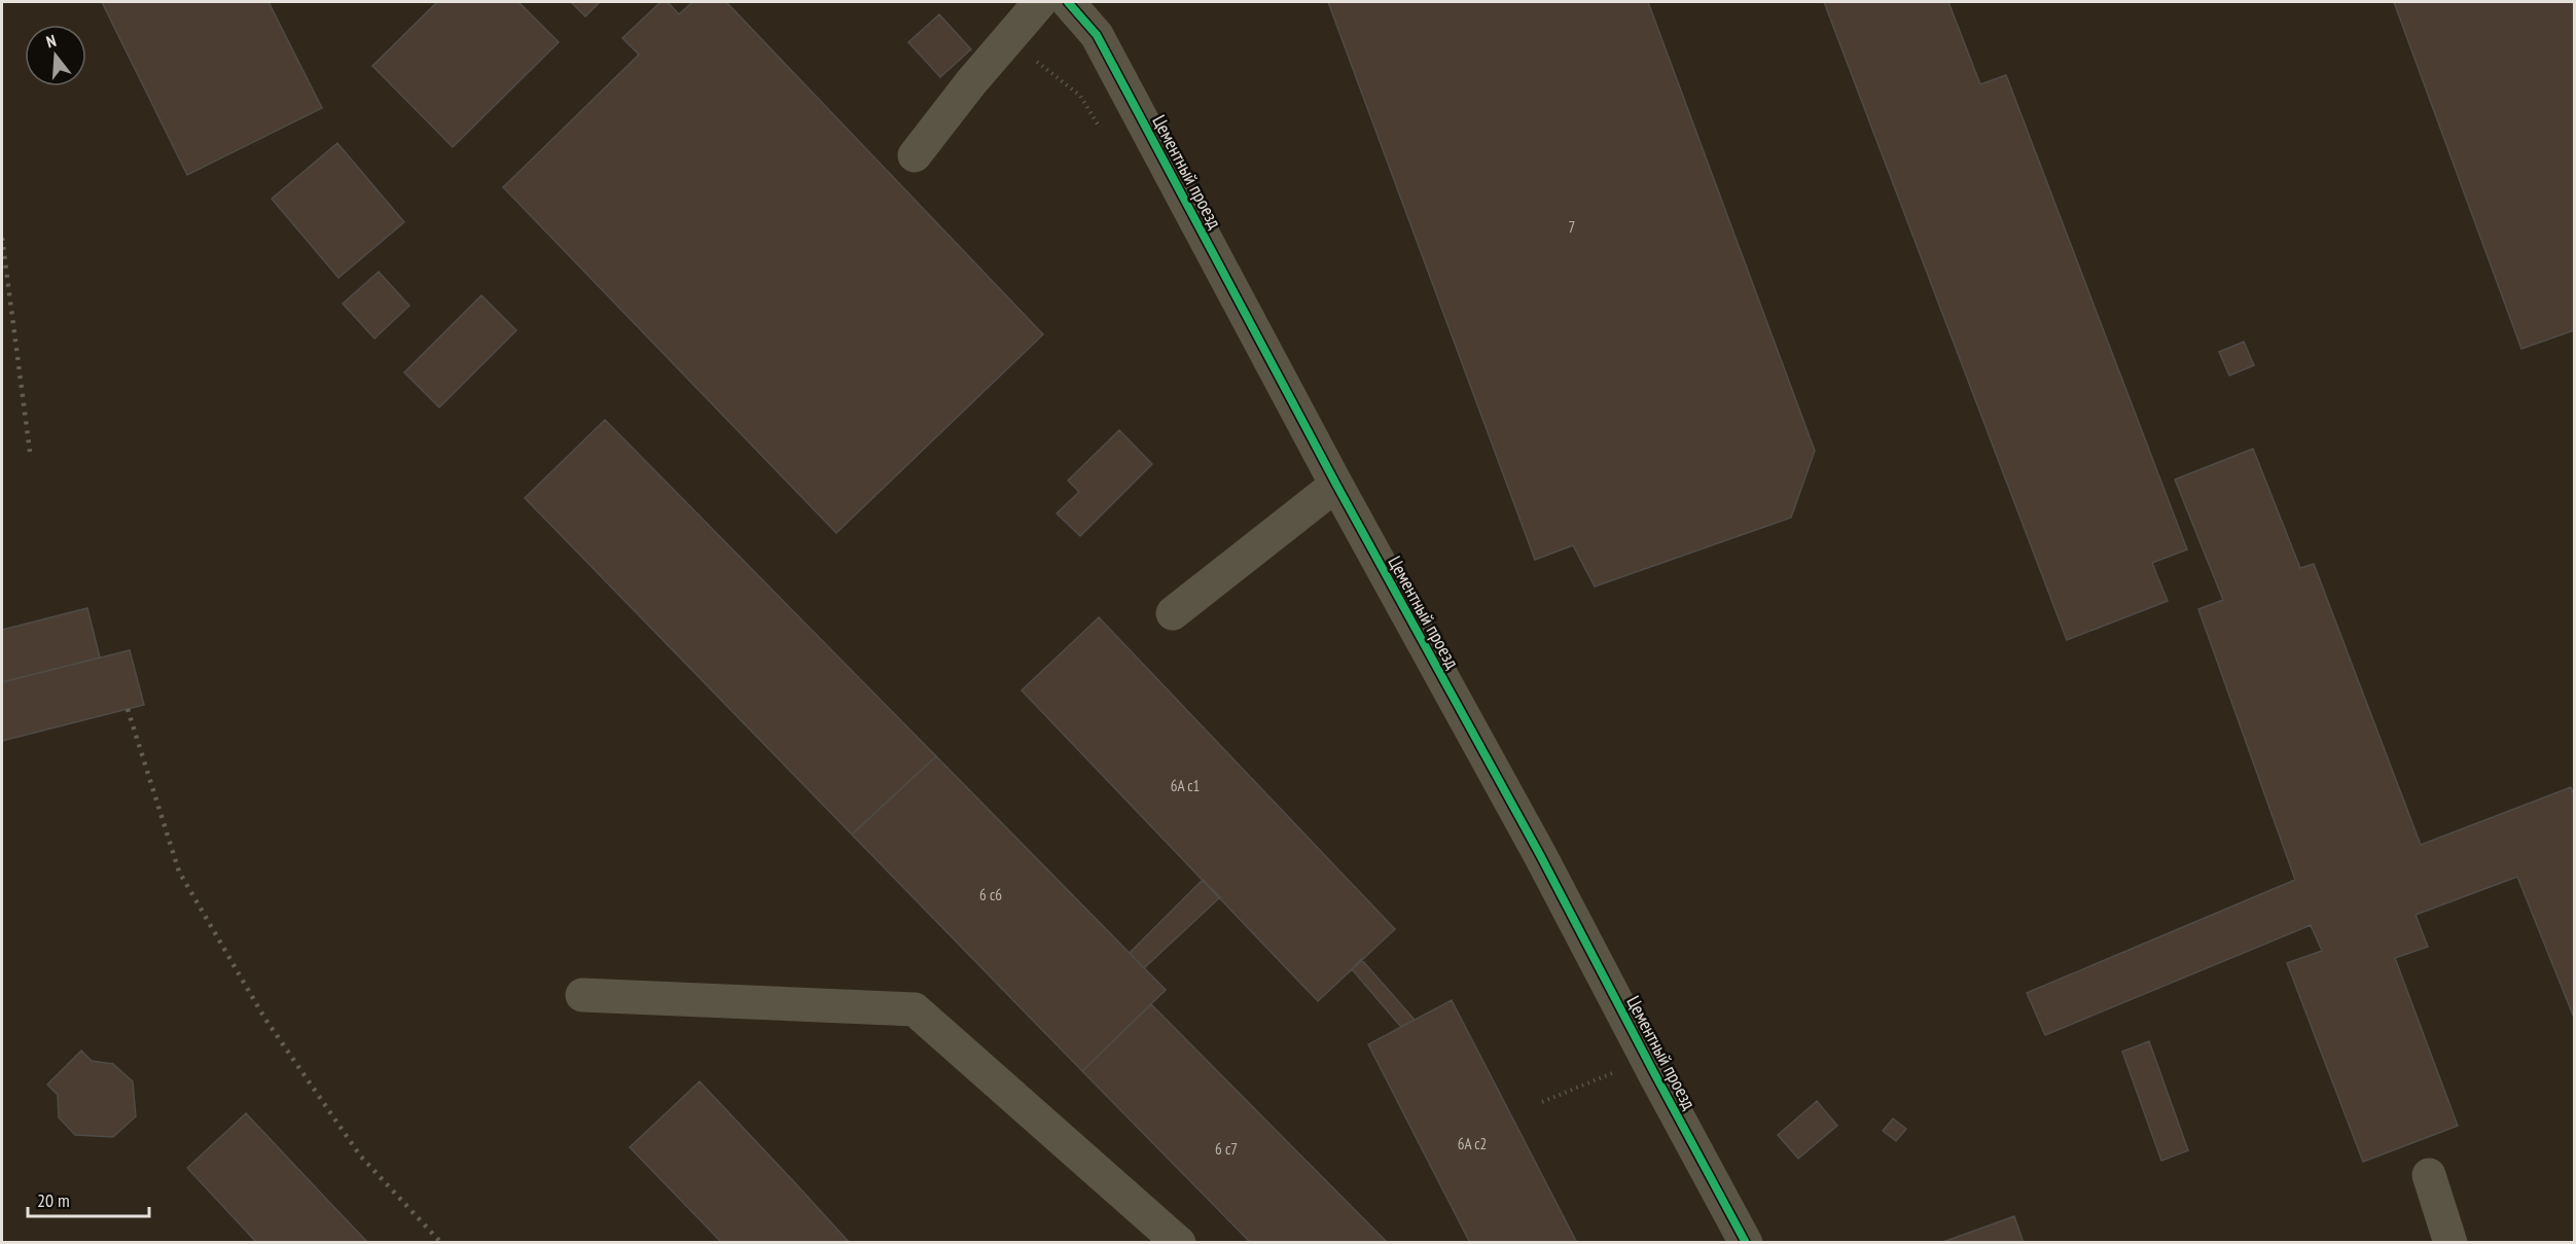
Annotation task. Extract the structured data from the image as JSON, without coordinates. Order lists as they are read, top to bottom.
{
  "streets": {
    "street": ["Цементный проезд"]
  },
  "house_numbers": [
    "7",
    "6А с1",
    "6 с6",
    "6А с2",
    "6 с7"
  ],
  "scale_bar": "20 m",
  "north": "top"
}
